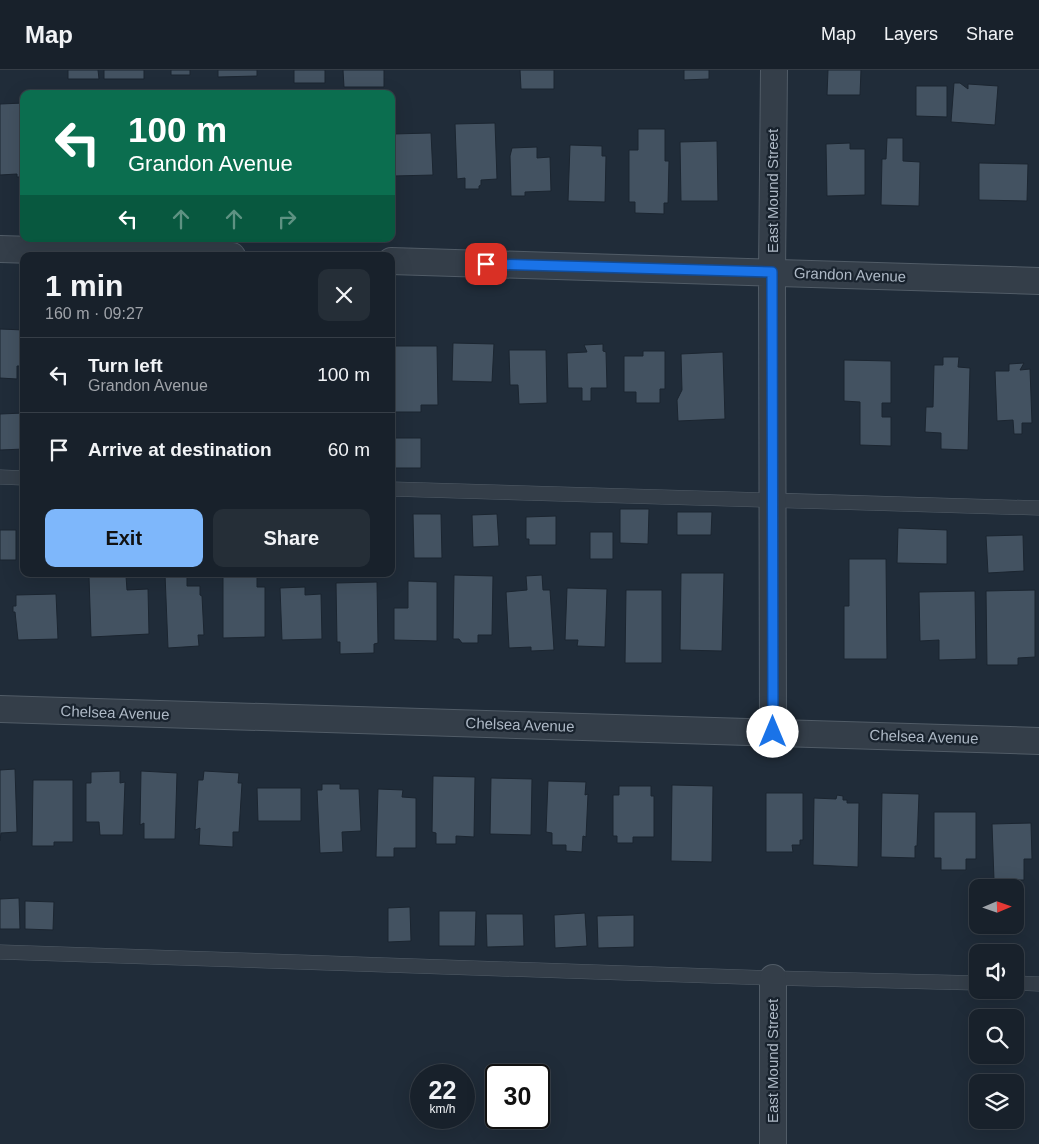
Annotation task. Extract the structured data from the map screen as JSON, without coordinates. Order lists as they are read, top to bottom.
{
  "streets": {
    "street": ["East Mound Street", "Grandon Avenue", "Chelsea Avenue"]
  },
  "crossings": [
    ["East Mound Street", "Grandon Avenue"],
    ["East Mound Street", "Chelsea Avenue"]
  ],
  "north": "right",
  "page": {
    "header": "Map",
    "nav": ["Map", "Layers", "Share"],
    "turn": ["100 m", "Grandon Avenue"],
    "heading": ["1 min", "160 m · 09:27"],
    "list": [
      {
        "name": "Turn left",
        "note": "Grandon Avenue",
        "value": "100 m"
      },
      {
        "name": "Arrive at destination",
        "value": "60 m"
      }
    ],
    "buttons": ["Exit", "Share"],
    "speed": "22 km/h",
    "limit": "30"
  }
}
